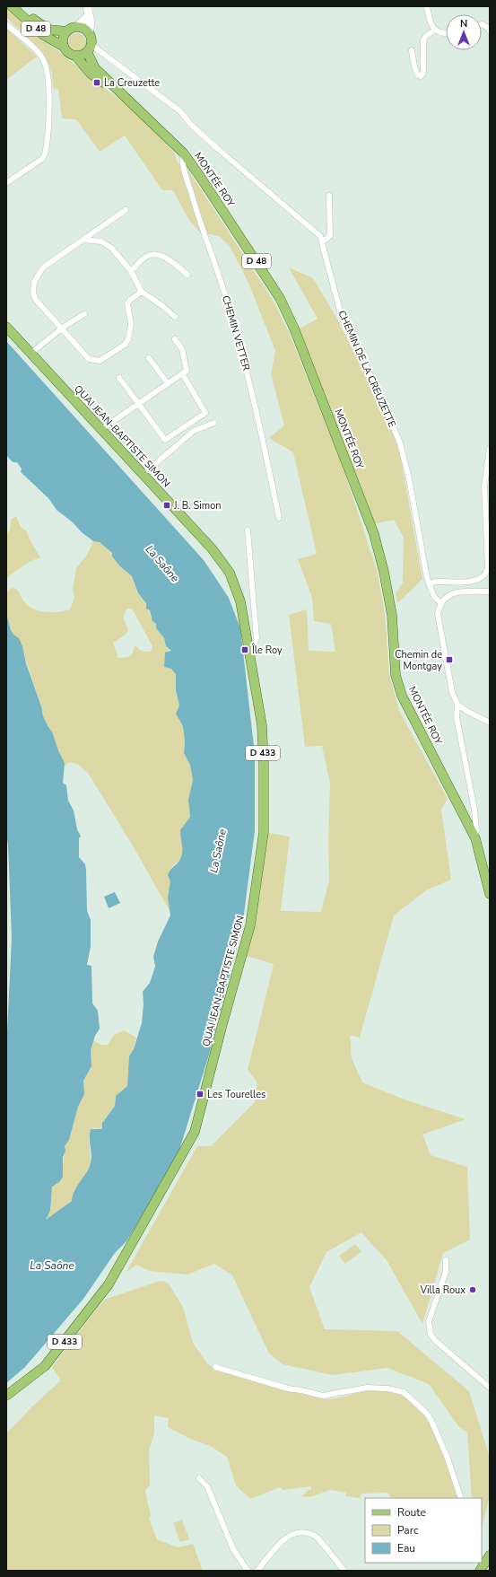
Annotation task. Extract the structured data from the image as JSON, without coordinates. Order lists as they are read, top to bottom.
{
  "streets": {
    "main road": [
      "D 48",
      "MONTÉE ROY",
      "QUAI JEAN-BAPTISTE SIMON",
      "D 433"
    ],
    "street": ["CHEMIN VETTER", "CHEMIN DE LA CREUZETTE"]
  },
  "crossings": [
    ["D 48", "MONTÉE ROY"],
    ["MONTÉE ROY", "CHEMIN VETTER"]
  ],
  "water": ["La Saône"],
  "places": {
    "transit": [
      "La Creuzette",
      "J. B. Simon",
      "Île Roy",
      "Chemin de Montgay",
      "Les Tourelles"
    ],
    "other": ["Villa Roux"]
  },
  "legend": ["Route", "Parc", "Eau"],
  "north": "top"
}
